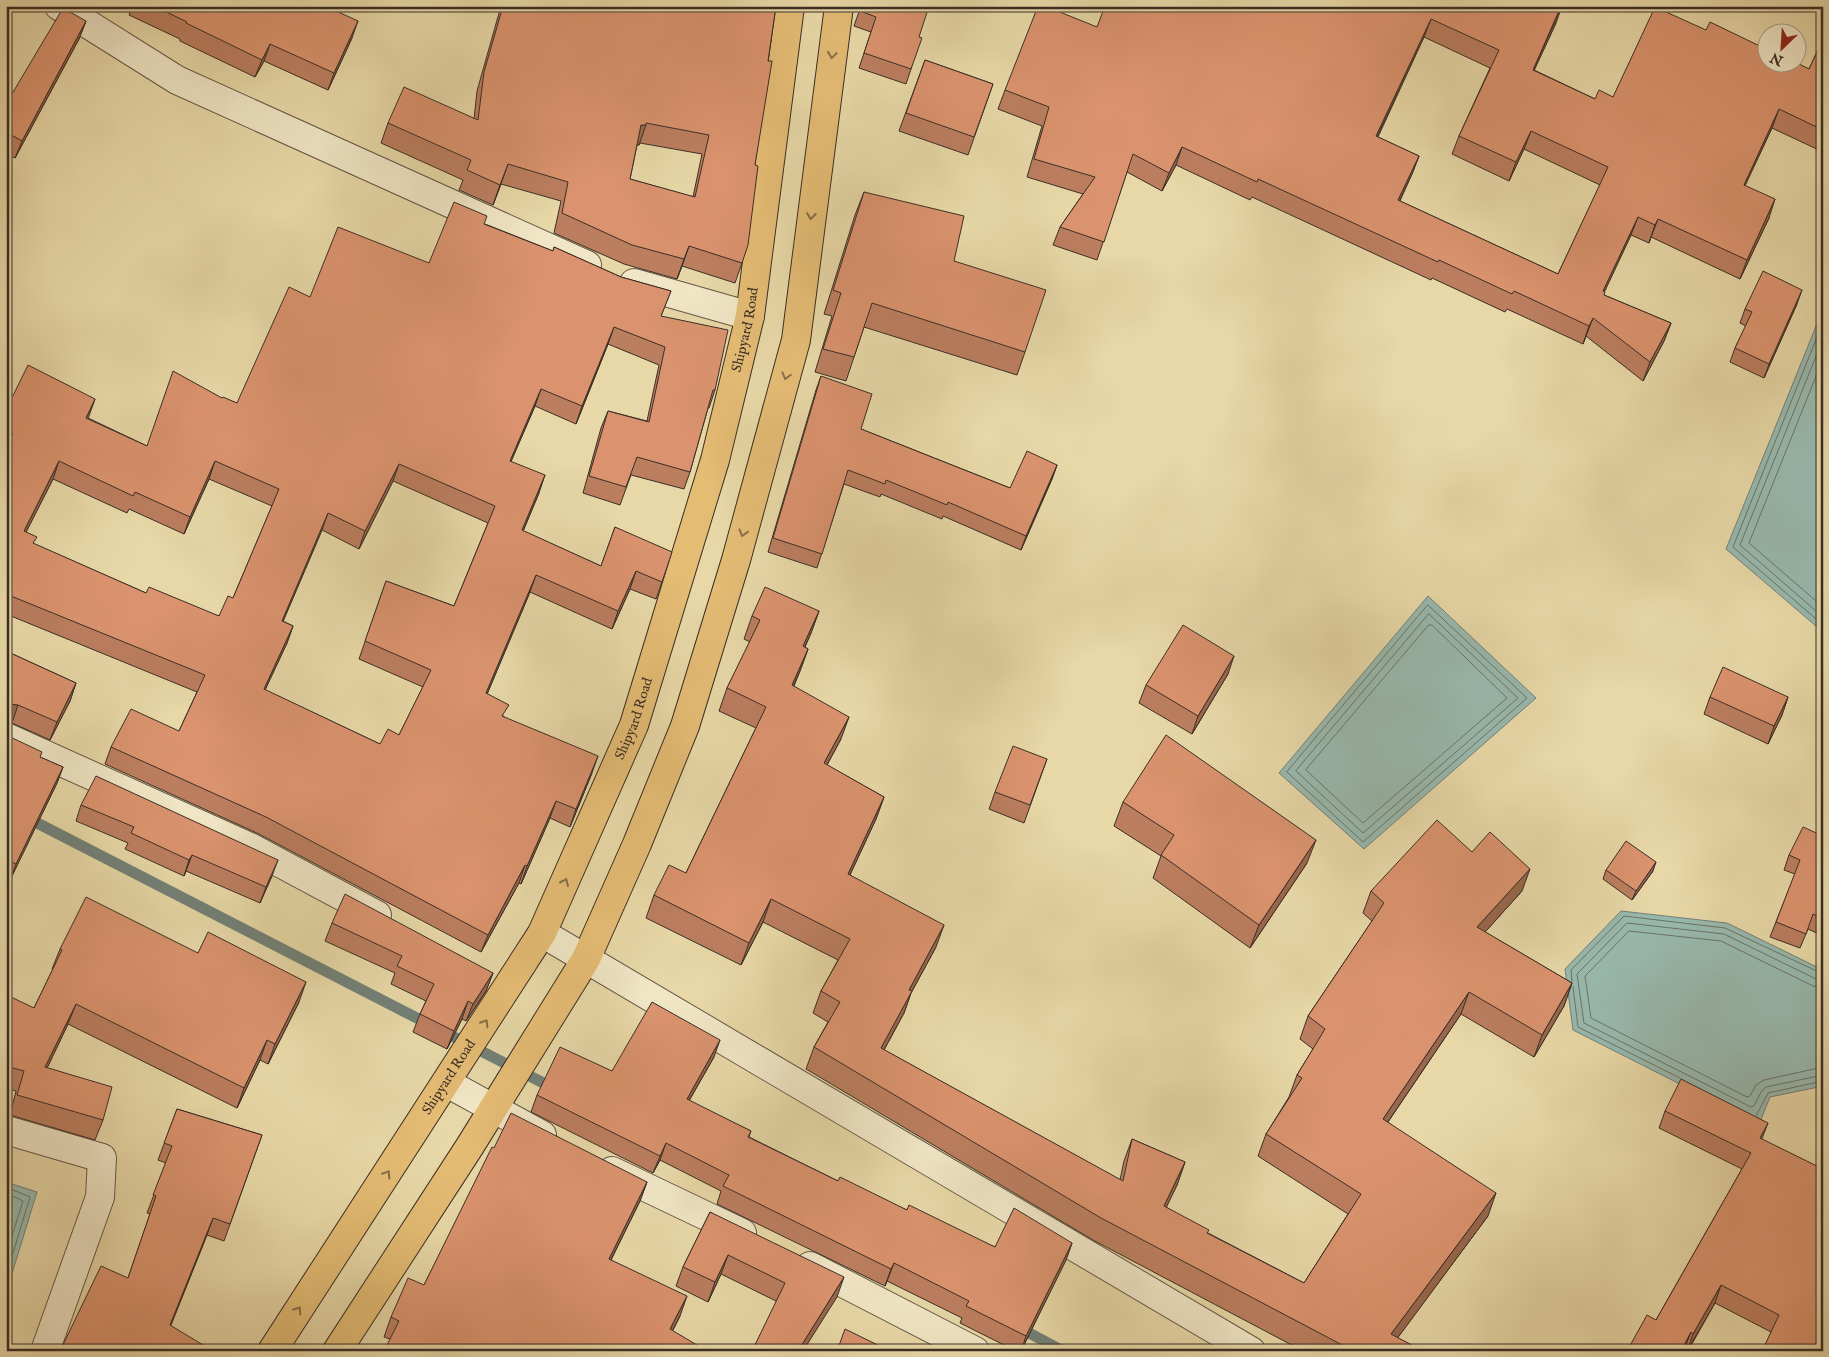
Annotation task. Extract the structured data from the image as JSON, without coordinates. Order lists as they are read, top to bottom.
{
  "streets": {
    "main road": ["Shipyard Road"]
  },
  "north": "bottom left"
}
